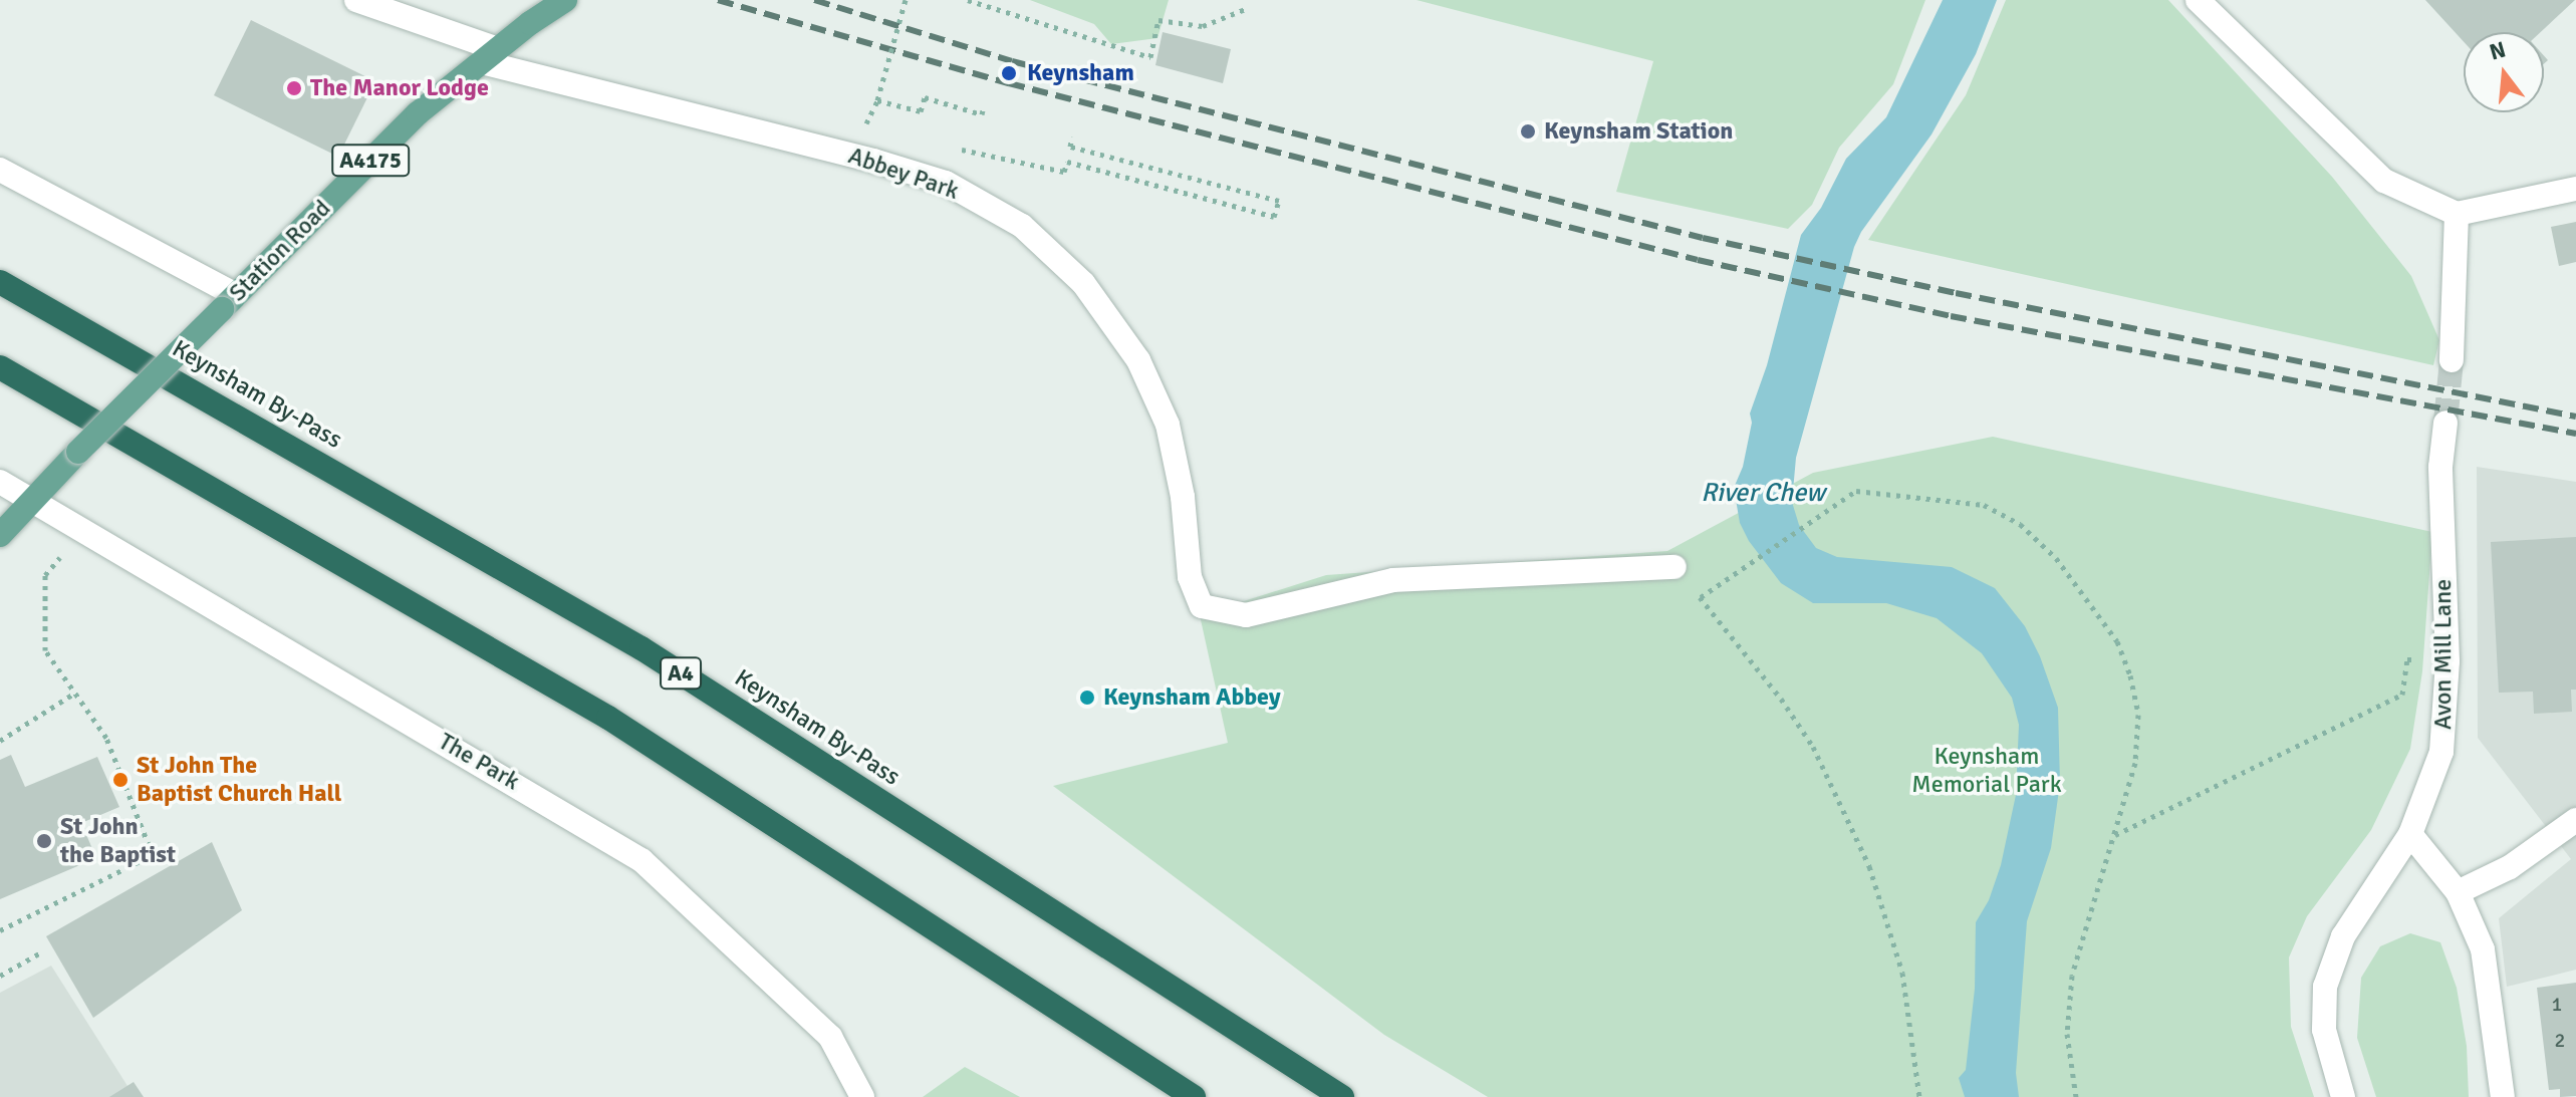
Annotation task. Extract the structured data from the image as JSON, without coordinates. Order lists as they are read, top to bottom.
{
  "streets": {
    "highway": ["Keynsham By-Pass", "A4"],
    "main road": ["A4175", "Station Road"],
    "street": ["Abbey Park", "Avon Mill Lane", "The Park"]
  },
  "crossings": [
    ["A4175", "Station Road"],
    ["A4175", "The Park"],
    ["Abbey Park", "Station Road"],
    ["Station Road", "The Park"]
  ],
  "water": ["River Chew"],
  "parks": ["Keynsham Memorial Park"],
  "places": [
    "Keynsham",
    "The Manor Lodge",
    "Keynsham Station",
    "Keynsham Abbey",
    "St John The Baptist Church Hall",
    "St John the Baptist"
  ],
  "house_numbers": ["1", "2"],
  "north": "top"
}
